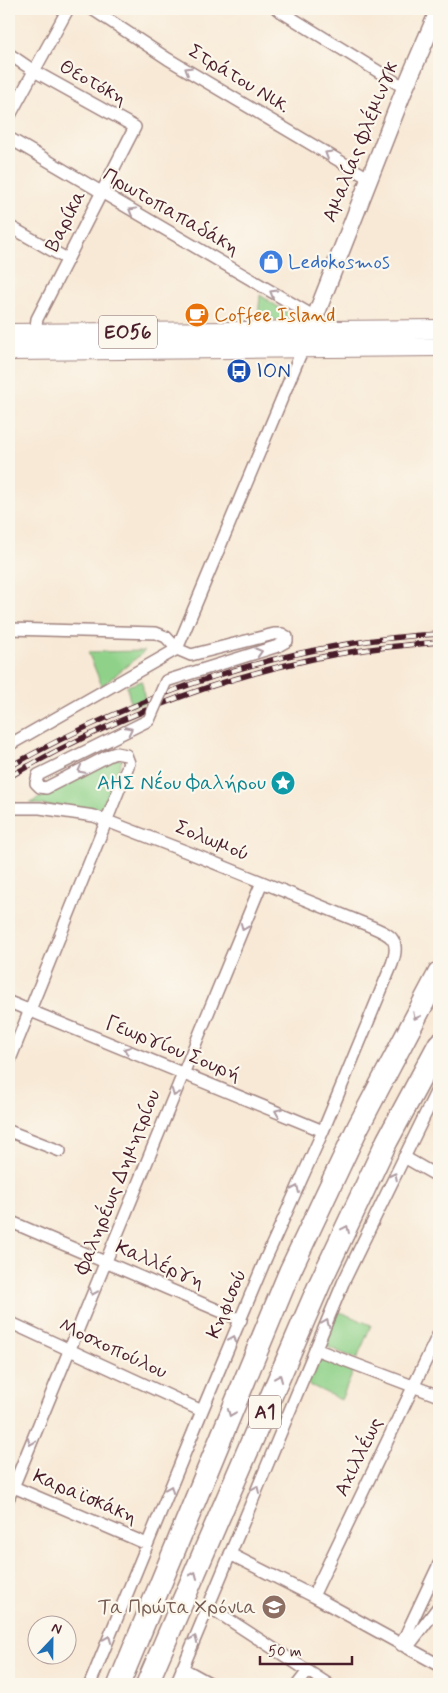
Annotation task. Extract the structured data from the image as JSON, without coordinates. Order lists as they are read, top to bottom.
{
  "streets": {
    "highway": ["Α1"],
    "main road": ["Αμαλίας Φλέμινγκ", "ΕΟ56"],
    "street": [
      "Στράτου Νικ.",
      "Θεοτόκη",
      "Πρωτοπαπαδάκη",
      "Βαρίκα",
      "Σολωμού",
      "Γεωργίου Σουρή",
      "Φαληρέως Δημητρίου",
      "Καλλέργη",
      "Κηφισού",
      "Μοσχοπούλου",
      "Αχιλλέως",
      "Καραϊσκάκη"
    ]
  },
  "crossings": [
    ["Στράτου Νικ.", "Αμαλίας Φλέμινγκ"],
    ["Θεοτόκη", "Βαρίκα"],
    ["Αμαλίας Φλέμινγκ", "Πρωτοπαπαδάκη"],
    ["Αμαλίας Φλέμινγκ", "ΕΟ56"],
    ["Πρωτοπαπαδάκη", "Βαρίκα"],
    ["Πρωτοπαπαδάκη", "ΕΟ56"],
    ["Βαρίκα", "ΕΟ56"],
    ["Σολωμού", "Φαληρέως Δημητρίου"],
    ["Σολωμού", "Κηφισού"],
    ["Γεωργίου Σουρή", "Φαληρέως Δημητρίου"],
    ["Γεωργίου Σουρή", "Κηφισού"],
    ["Φαληρέως Δημητρίου", "Καλλέργη"],
    ["Φαληρέως Δημητρίου", "Μοσχοπούλου"],
    ["Φαληρέως Δημητρίου", "Καραϊσκάκη"],
    ["Καλλέργη", "Κηφισού"],
    ["Κηφισού", "Μοσχοπούλου"],
    ["Κηφισού", "Καραϊσκάκη"]
  ],
  "one_way": ["Πρωτοπαπαδάκη", "Γεωργίου Σουρή", "Φαληρέως Δημητρίου"],
  "places": {
    "shop": ["Ledokosmos"],
    "cafe": ["Coffee Island"],
    "bus stop": ["ΙΟΝ"],
    "place": ["ΑΗΣ Νέου Φαλήρου"],
    "school or university": ["Τα Πρώτα Χρόνια"]
  },
  "scale_bar": "50 m",
  "north": "top"
}
